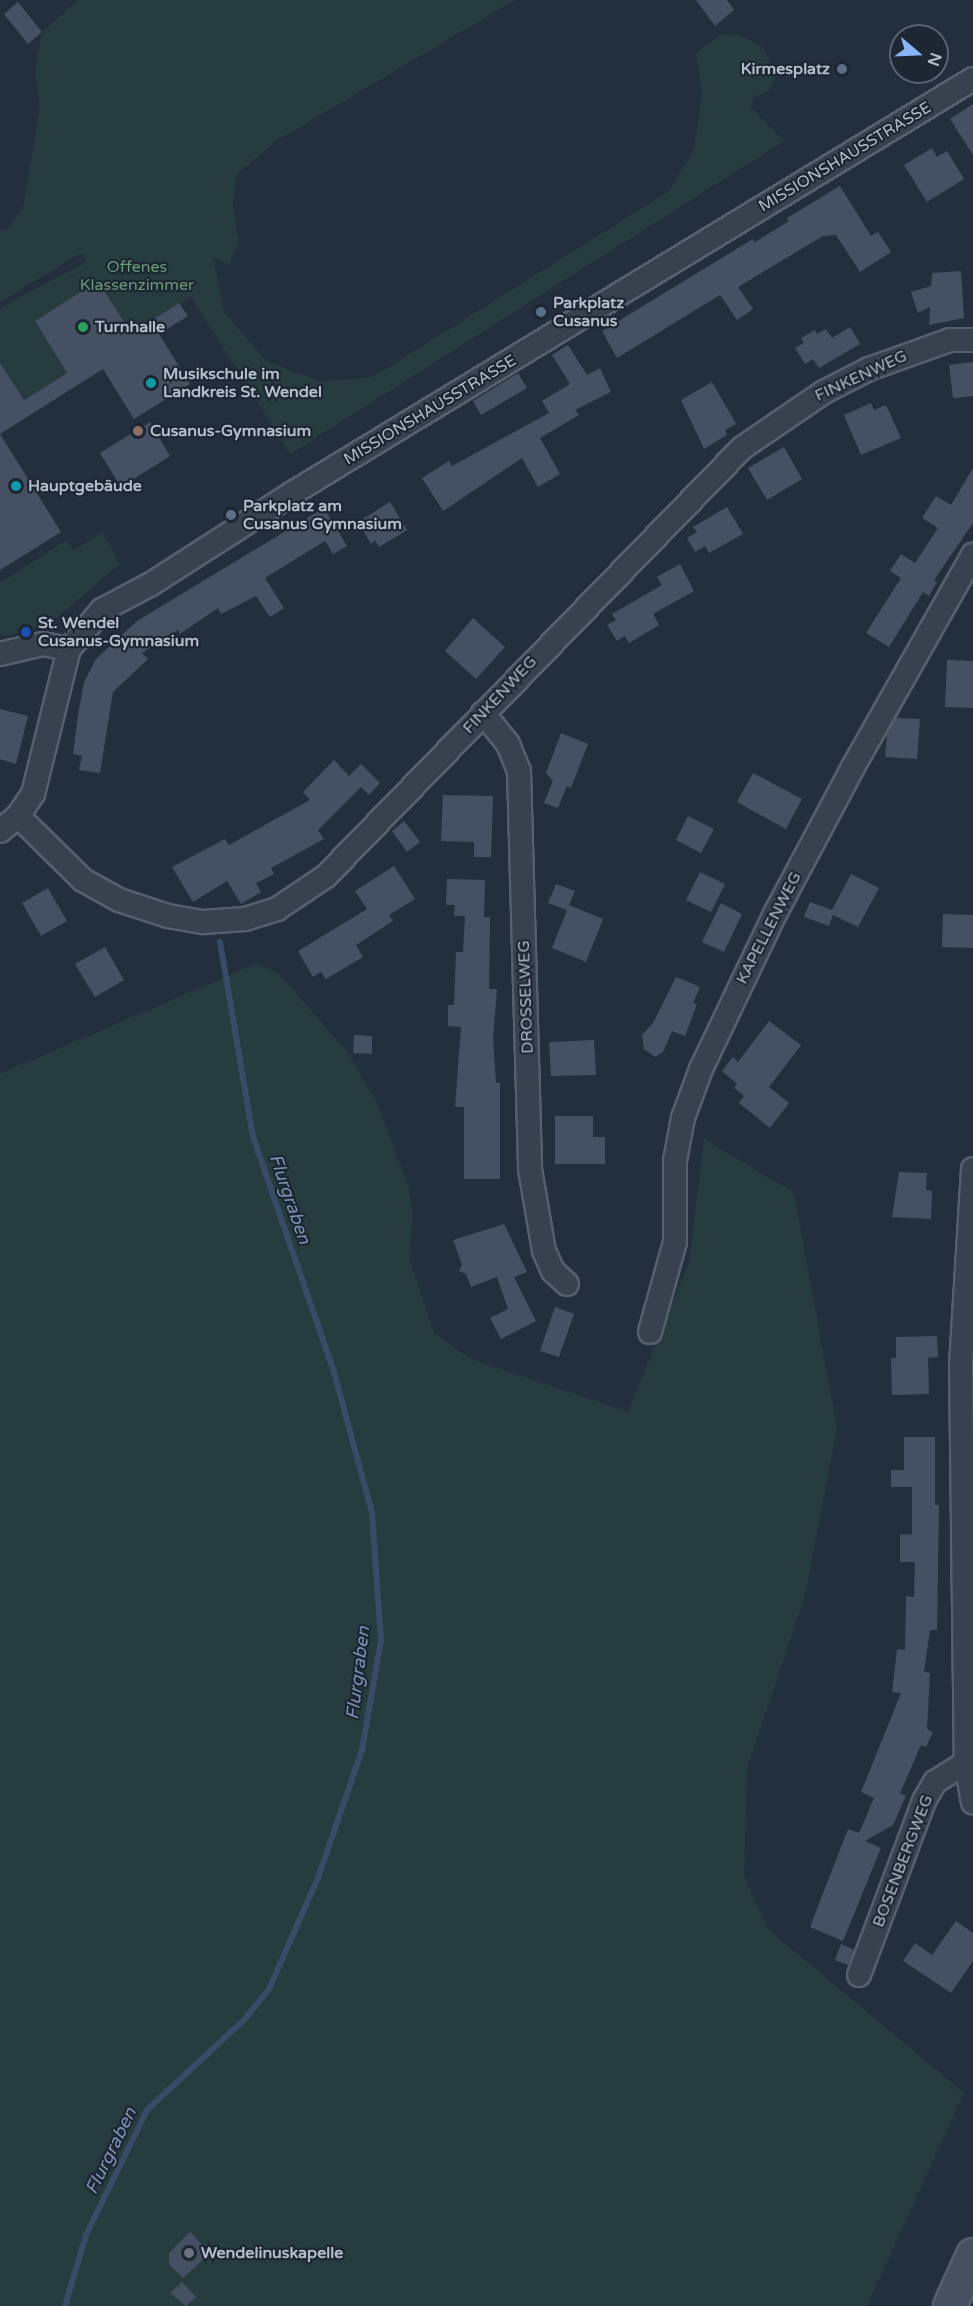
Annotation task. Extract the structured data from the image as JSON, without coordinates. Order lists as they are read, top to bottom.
{
  "streets": {
    "street": [
      "MISSIONSHAUSSTRASSE",
      "FINKENWEG",
      "KAPELLENWEG",
      "DROSSELWEG",
      "BOSENBERGWEG"
    ]
  },
  "crossings": [
    ["MISSIONSHAUSSTRASSE", "FINKENWEG"],
    ["FINKENWEG", "DROSSELWEG"]
  ],
  "water": ["Flurgraben"],
  "parks": ["Offenes Klassenzimmer"],
  "places": [
    "Kirmesplatz",
    "Parkplatz Cusanus",
    "Turnhalle",
    "Musikschule im Landkreis St. Wendel",
    "Cusanus-Gymnasium",
    "Hauptgebäude",
    "Parkplatz am Cusanus Gymnasium",
    "St. Wendel Cusanus-Gymnasium",
    "Wendelinuskapelle"
  ],
  "north": "right"
}
